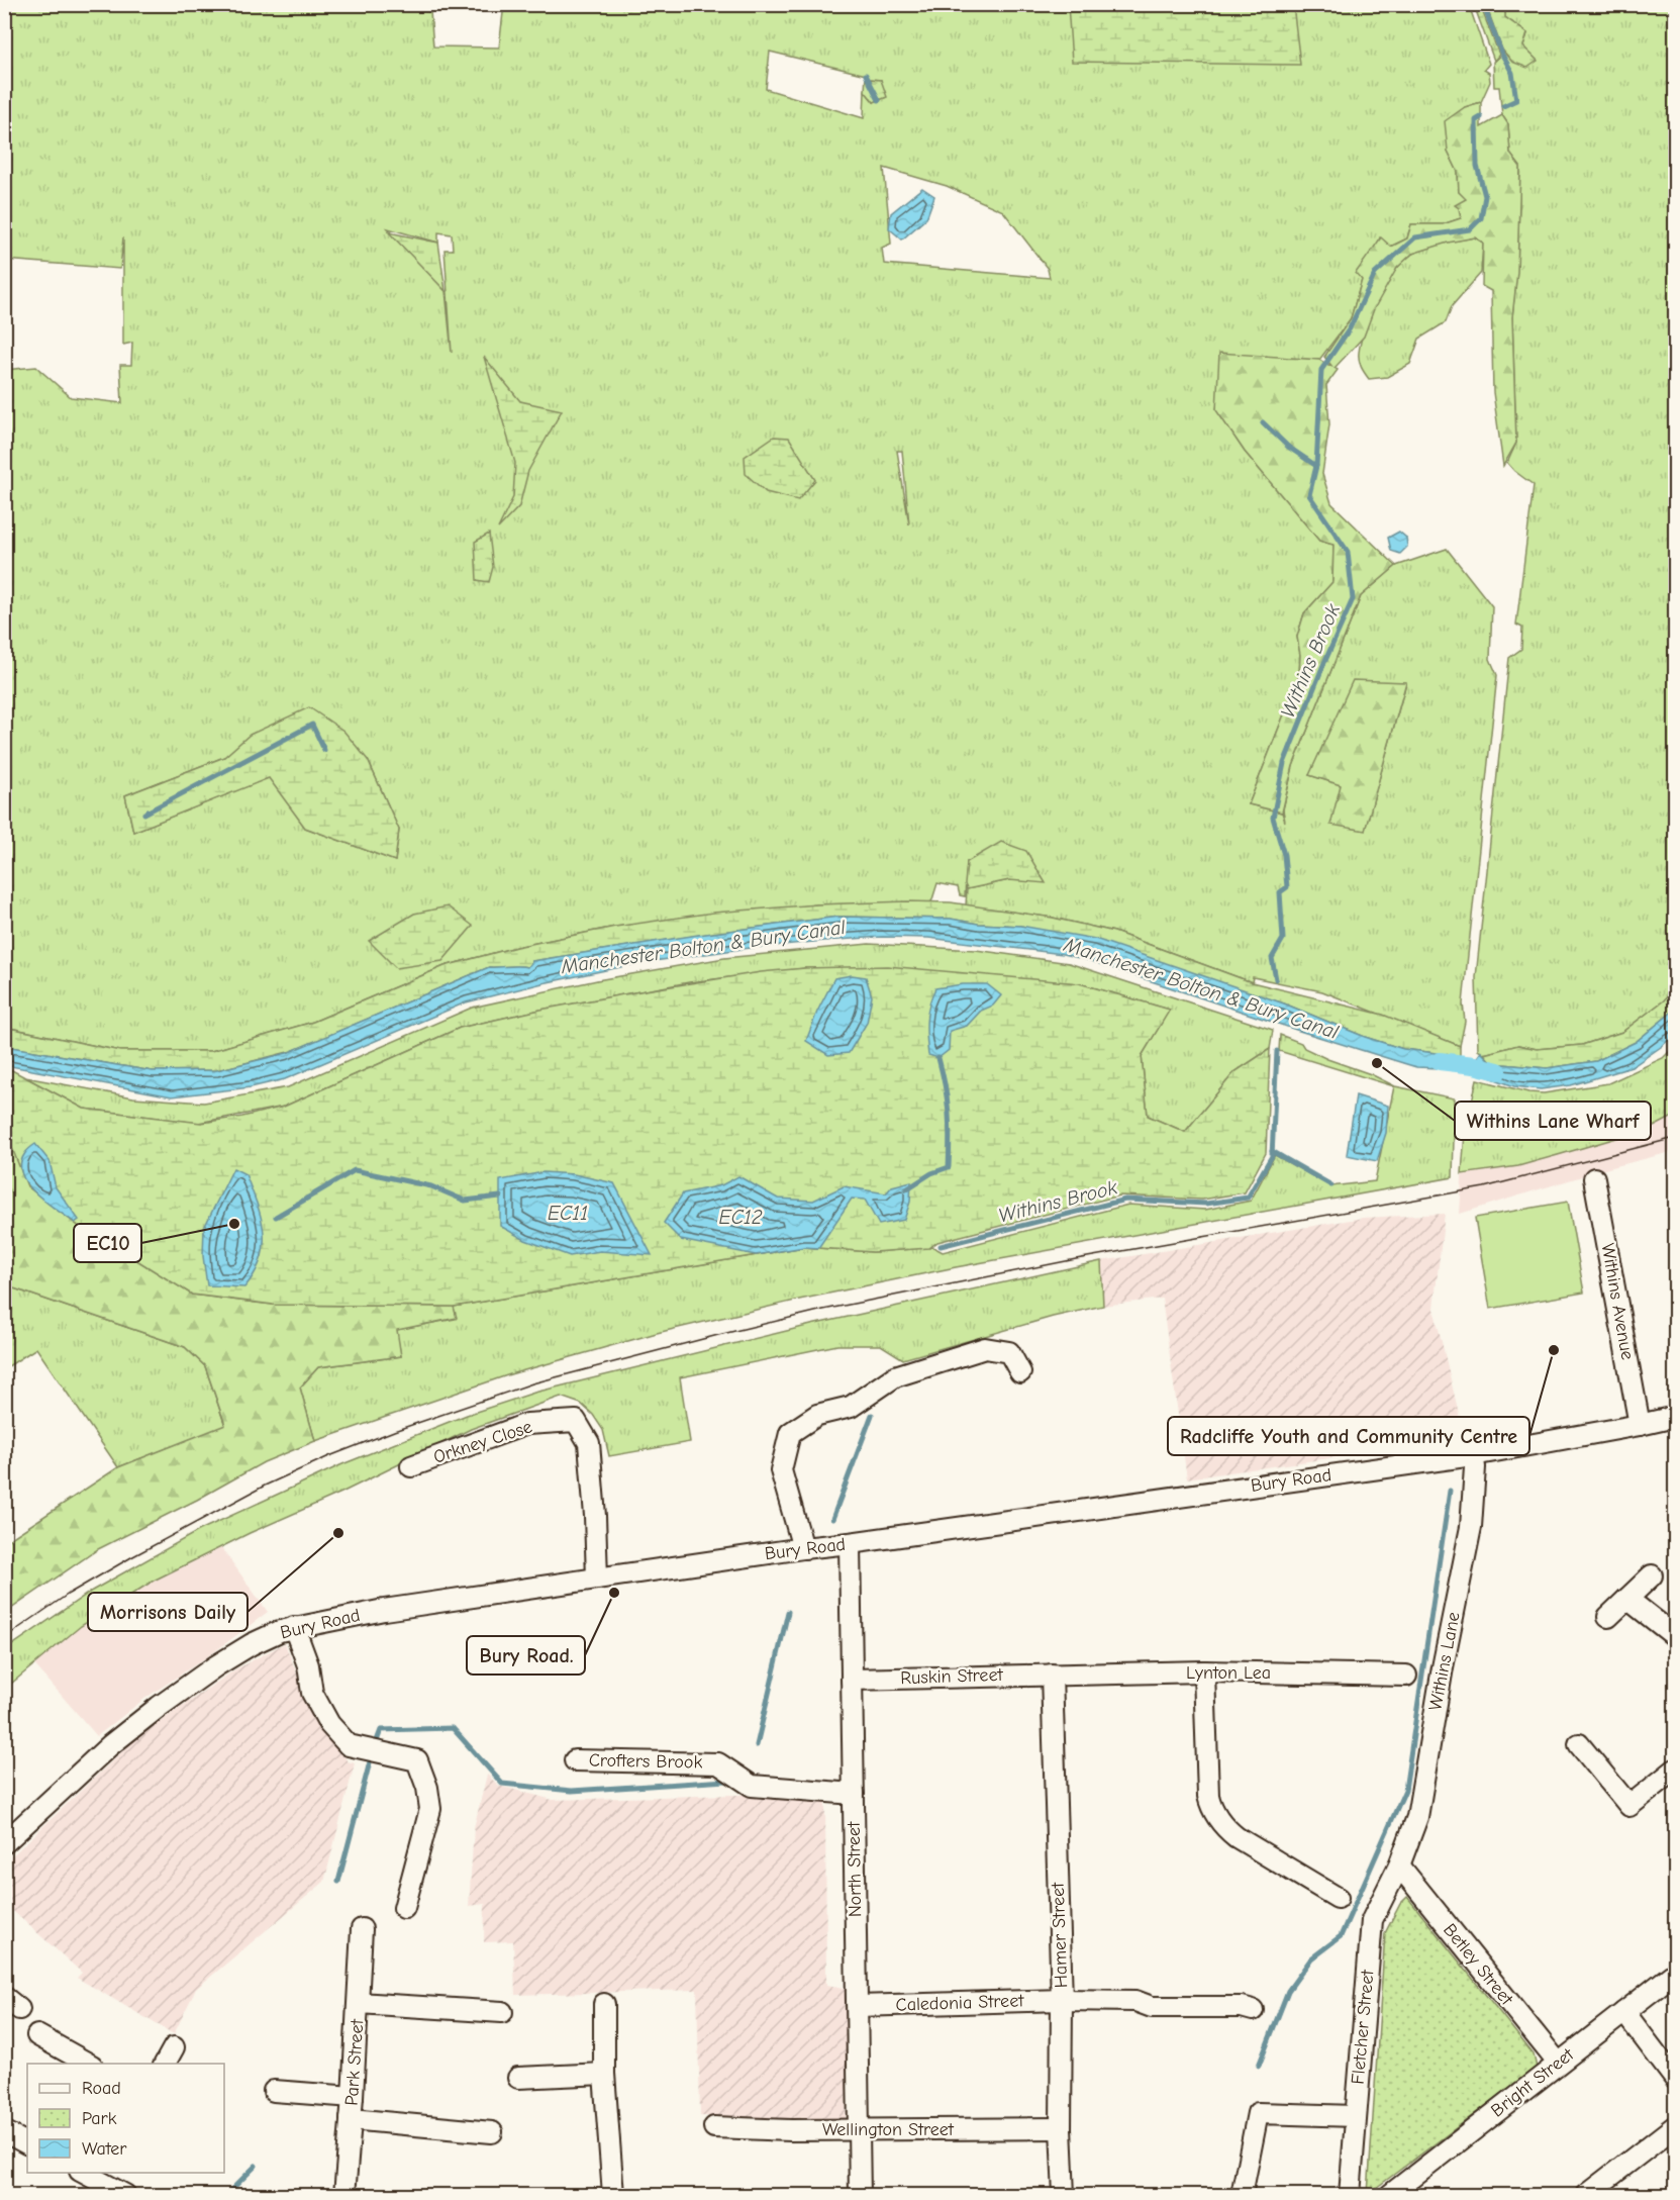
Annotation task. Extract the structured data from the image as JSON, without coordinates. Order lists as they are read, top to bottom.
{
  "streets": {
    "street": [
      "Withins Avenue",
      "Orkney Close",
      "Bury Road",
      "Withins Lane",
      "Lynton Lea",
      "Ruskin Street",
      "Crofters Brook",
      "North Street",
      "Hamer Street",
      "Betley Street",
      "Caledonia Street",
      "Fletcher Street",
      "Park Street",
      "Bright Street",
      "Wellington Street"
    ]
  },
  "crossings": [
    ["Withins Avenue", "Bury Road"],
    ["Orkney Close", "Bury Road"],
    ["Bury Road", "Withins Lane"],
    ["Bury Road", "North Street"],
    ["Withins Lane", "Betley Street"],
    ["Withins Lane", "Fletcher Street"],
    ["Lynton Lea", "Ruskin Street"],
    ["Lynton Lea", "Hamer Street"],
    ["Ruskin Street", "North Street"],
    ["Ruskin Street", "Hamer Street"],
    ["Crofters Brook", "North Street"],
    ["North Street", "Caledonia Street"],
    ["North Street", "Wellington Street"],
    ["Hamer Street", "Caledonia Street"],
    ["Hamer Street", "Wellington Street"],
    ["Betley Street", "Fletcher Street"],
    ["Betley Street", "Bright Street"]
  ],
  "water": [
    "Withins Brook",
    "Manchester Bolton & Bury Canal",
    "EC11",
    "EC12"
  ],
  "places": [
    "Withins Lane Wharf",
    "EC10",
    "Radcliffe Youth and Community Centre",
    "Morrisons Daily",
    "Bury Road."
  ],
  "legend": ["Road", "Park", "Water"]
}
